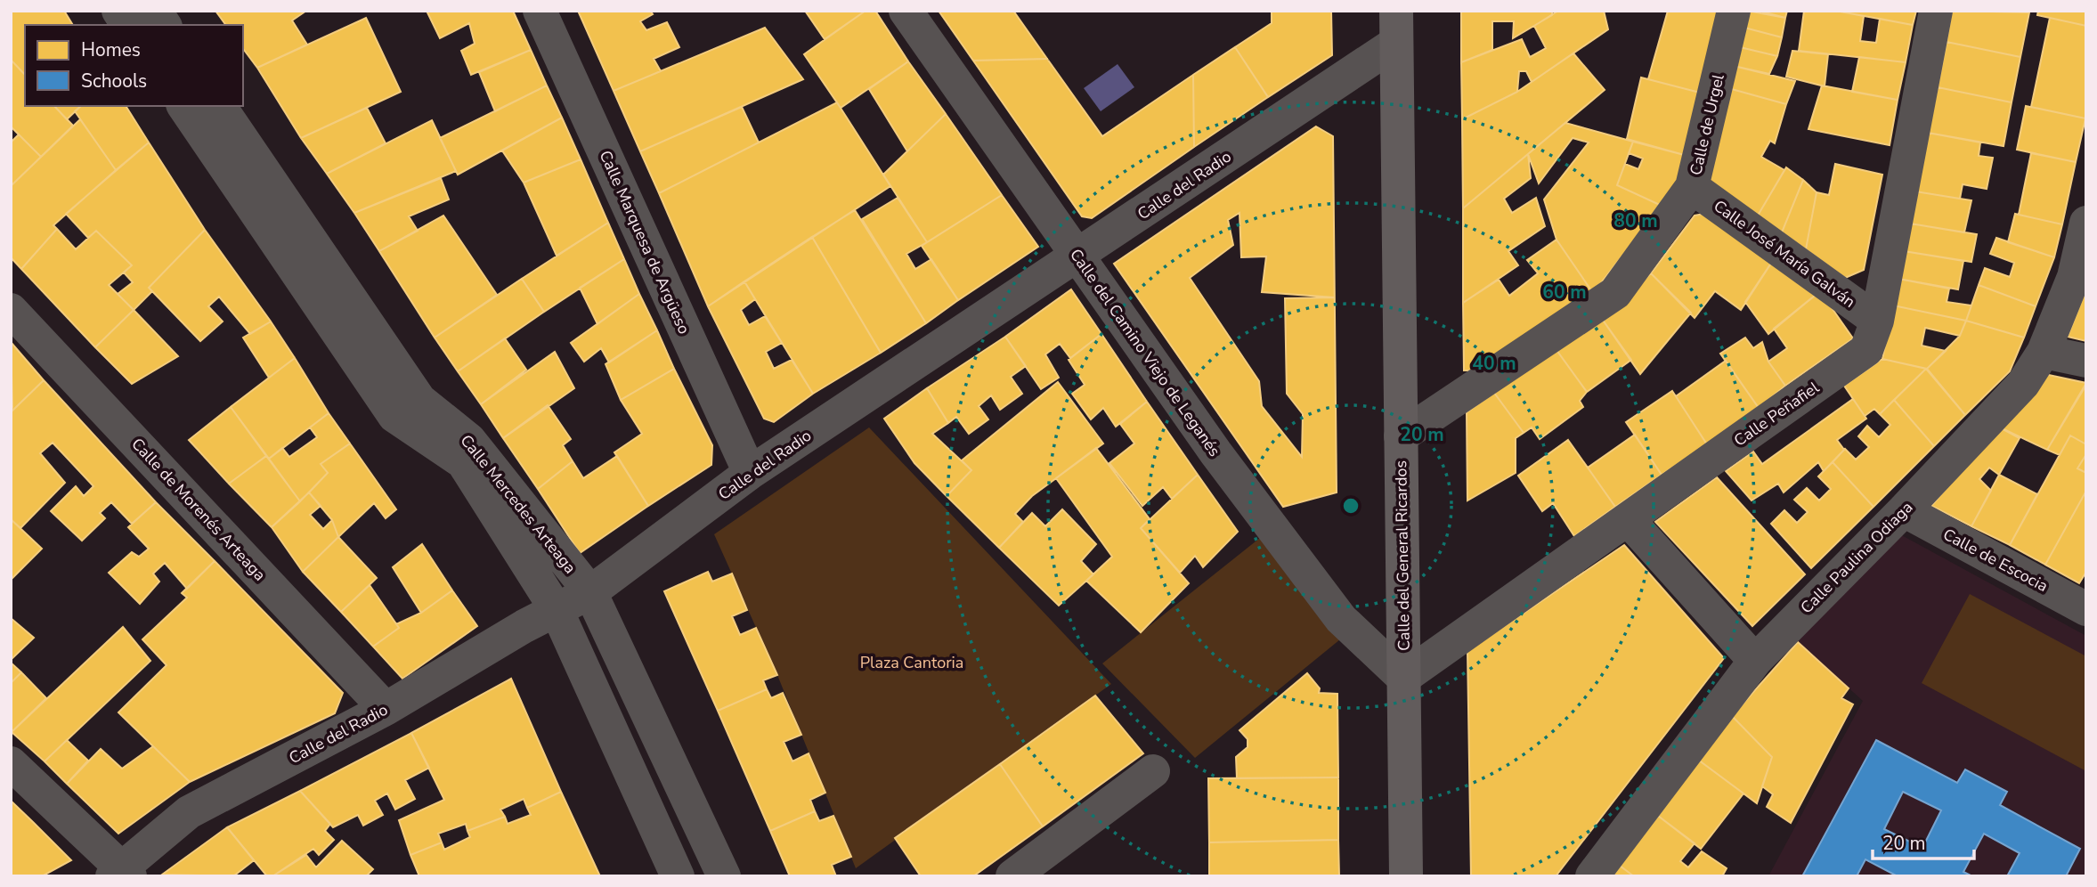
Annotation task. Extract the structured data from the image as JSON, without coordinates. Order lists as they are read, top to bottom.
{
  "streets": {
    "main road": ["Calle del General Ricardos"],
    "street": [
      "Calle de Urgel",
      "Calle del Radio",
      "Calle Marquesa de Argüeso",
      "Calle José María Galván",
      "Calle del Camino Viejo de Leganés",
      "Calle Peñafiel",
      "Calle Mercedes Arteaga",
      "Calle de Morenés Arteaga",
      "Calle Paulina Odiaga",
      "Calle de Escocia"
    ]
  },
  "crossings": [
    ["Calle de Urgel", "Calle José María Galván"],
    ["Calle de Urgel", "Calle del General Ricardos"],
    ["Calle del Radio", "Calle Marquesa de Argüeso"],
    ["Calle del Radio", "Calle del Camino Viejo de Leganés"],
    ["Calle del Radio", "Calle Mercedes Arteaga"],
    ["Calle del Radio", "Calle de Morenés Arteaga"],
    ["Calle del Radio", "Calle del General Ricardos"],
    ["Calle José María Galván", "Calle Peñafiel"],
    ["Calle del Camino Viejo de Leganés", "Calle Peñafiel"],
    ["Calle del Camino Viejo de Leganés", "Calle del General Ricardos"],
    ["Calle Peñafiel", "Calle del General Ricardos"],
    ["Calle Paulina Odiaga", "Calle de Escocia"]
  ],
  "parks": ["Plaza Cantoria"],
  "legend": ["Homes", "Schools"],
  "scale_bar": "20 m",
  "rings": [
    "80 m",
    "60 m",
    "40 m",
    "20 m"
  ]
}
